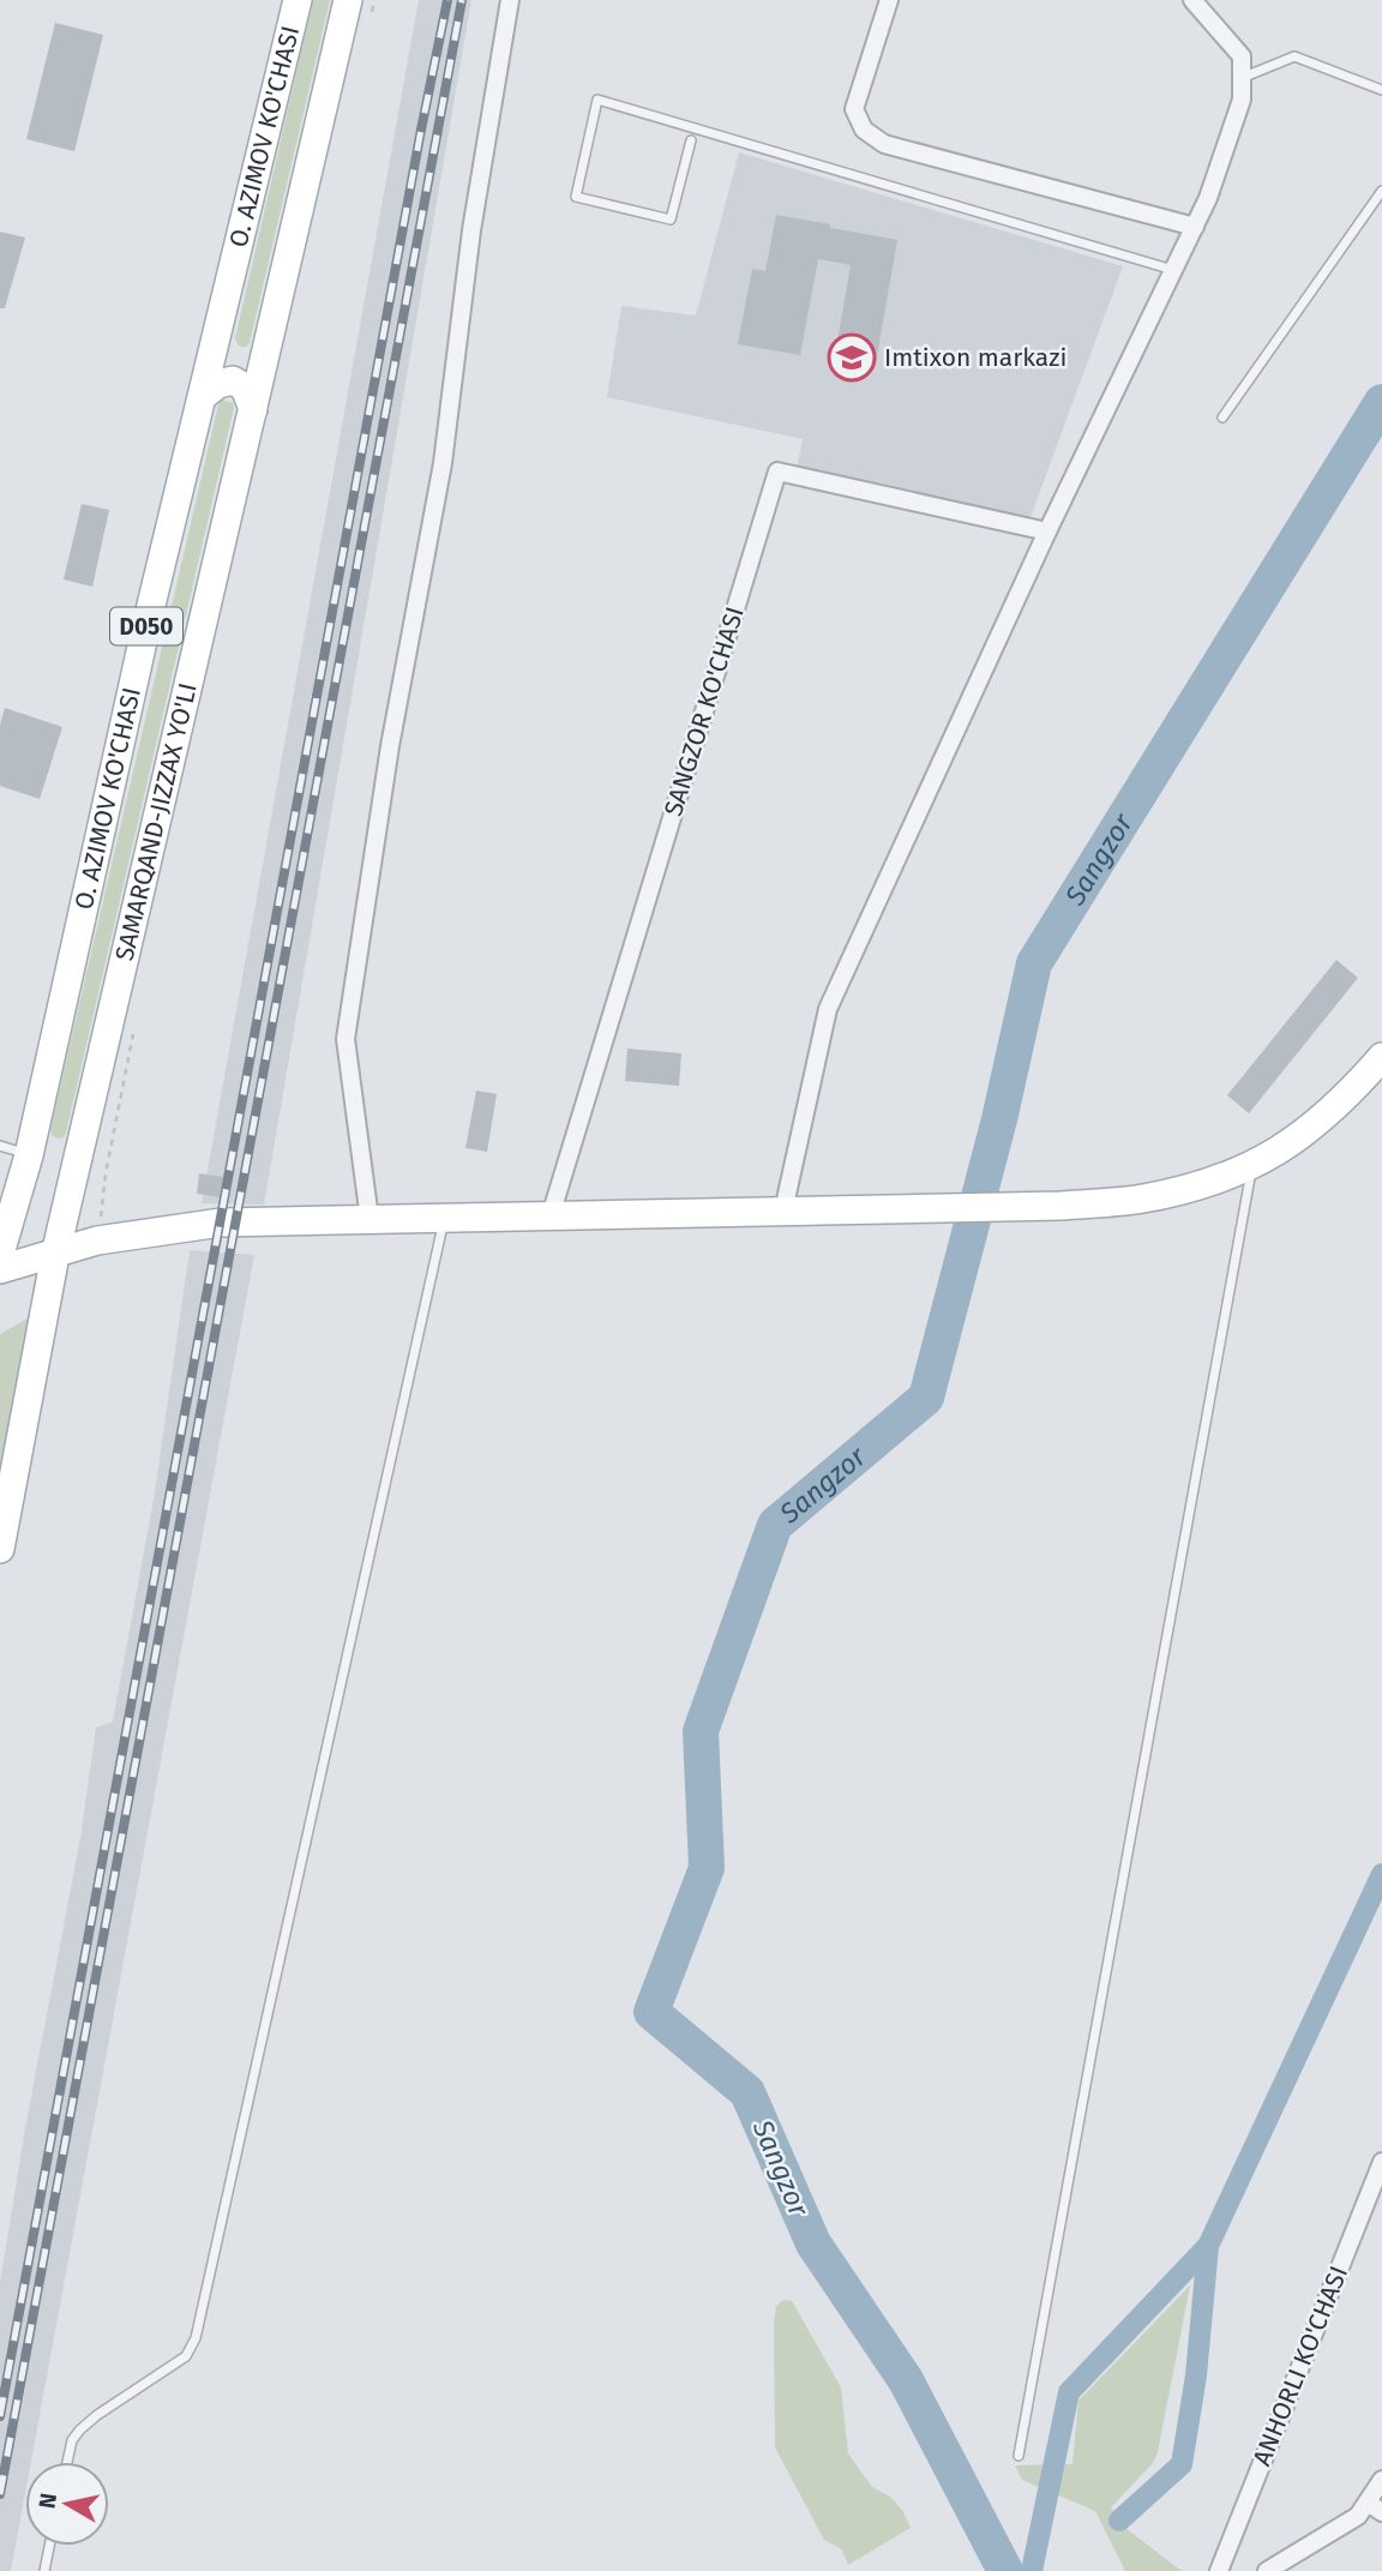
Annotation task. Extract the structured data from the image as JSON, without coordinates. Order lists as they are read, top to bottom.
{
  "streets": {
    "main road": ["O. AZIMOV KO'CHASI", "D050", "SAMARQAND-JIZZAX YO'LI"],
    "street": ["SANGZOR KO'CHASI", "ANHORLI KO'CHASI"]
  },
  "water": ["Sangzor"],
  "places": {
    "school or university": ["Imtixon markazi"]
  },
  "north": "left"
}
